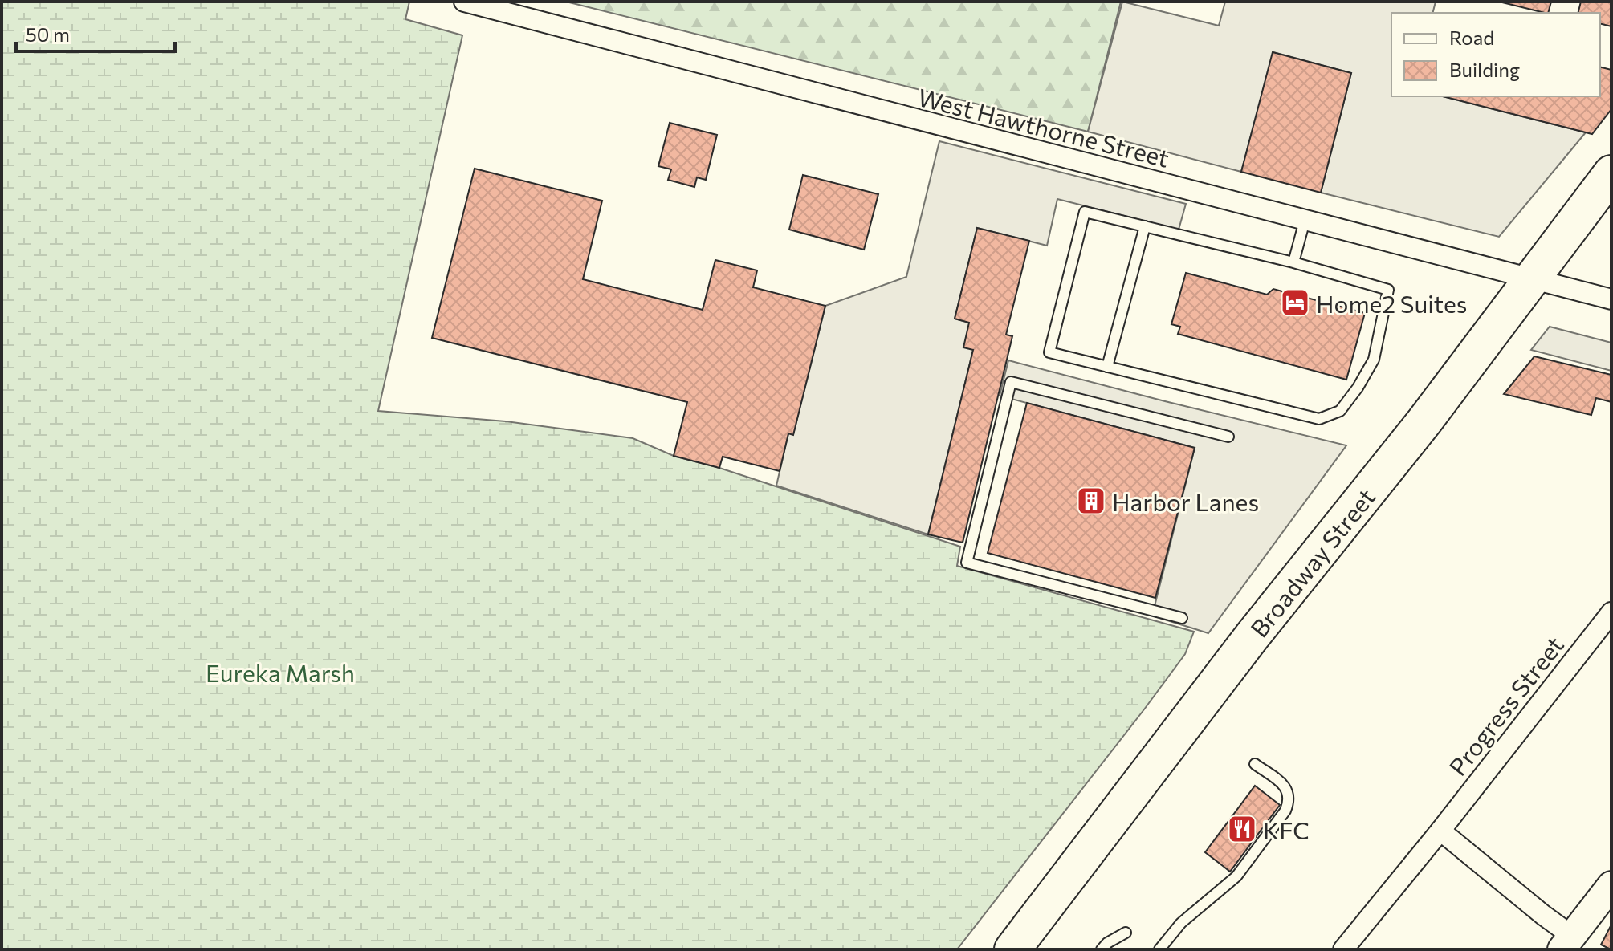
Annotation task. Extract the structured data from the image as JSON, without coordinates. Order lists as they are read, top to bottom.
{
  "streets": {
    "highway": ["Broadway Street"],
    "street": ["West Hawthorne Street", "Progress Street"]
  },
  "crossings": [
    ["West Hawthorne Street", "Broadway Street"]
  ],
  "parks": ["Eureka Marsh"],
  "places": {
    "hotel": ["Home2 Suites"],
    "building": ["Harbor Lanes"],
    "restaurant": ["KFC"]
  },
  "legend": ["Road", "Building"],
  "scale_bar": "50 m"
}
